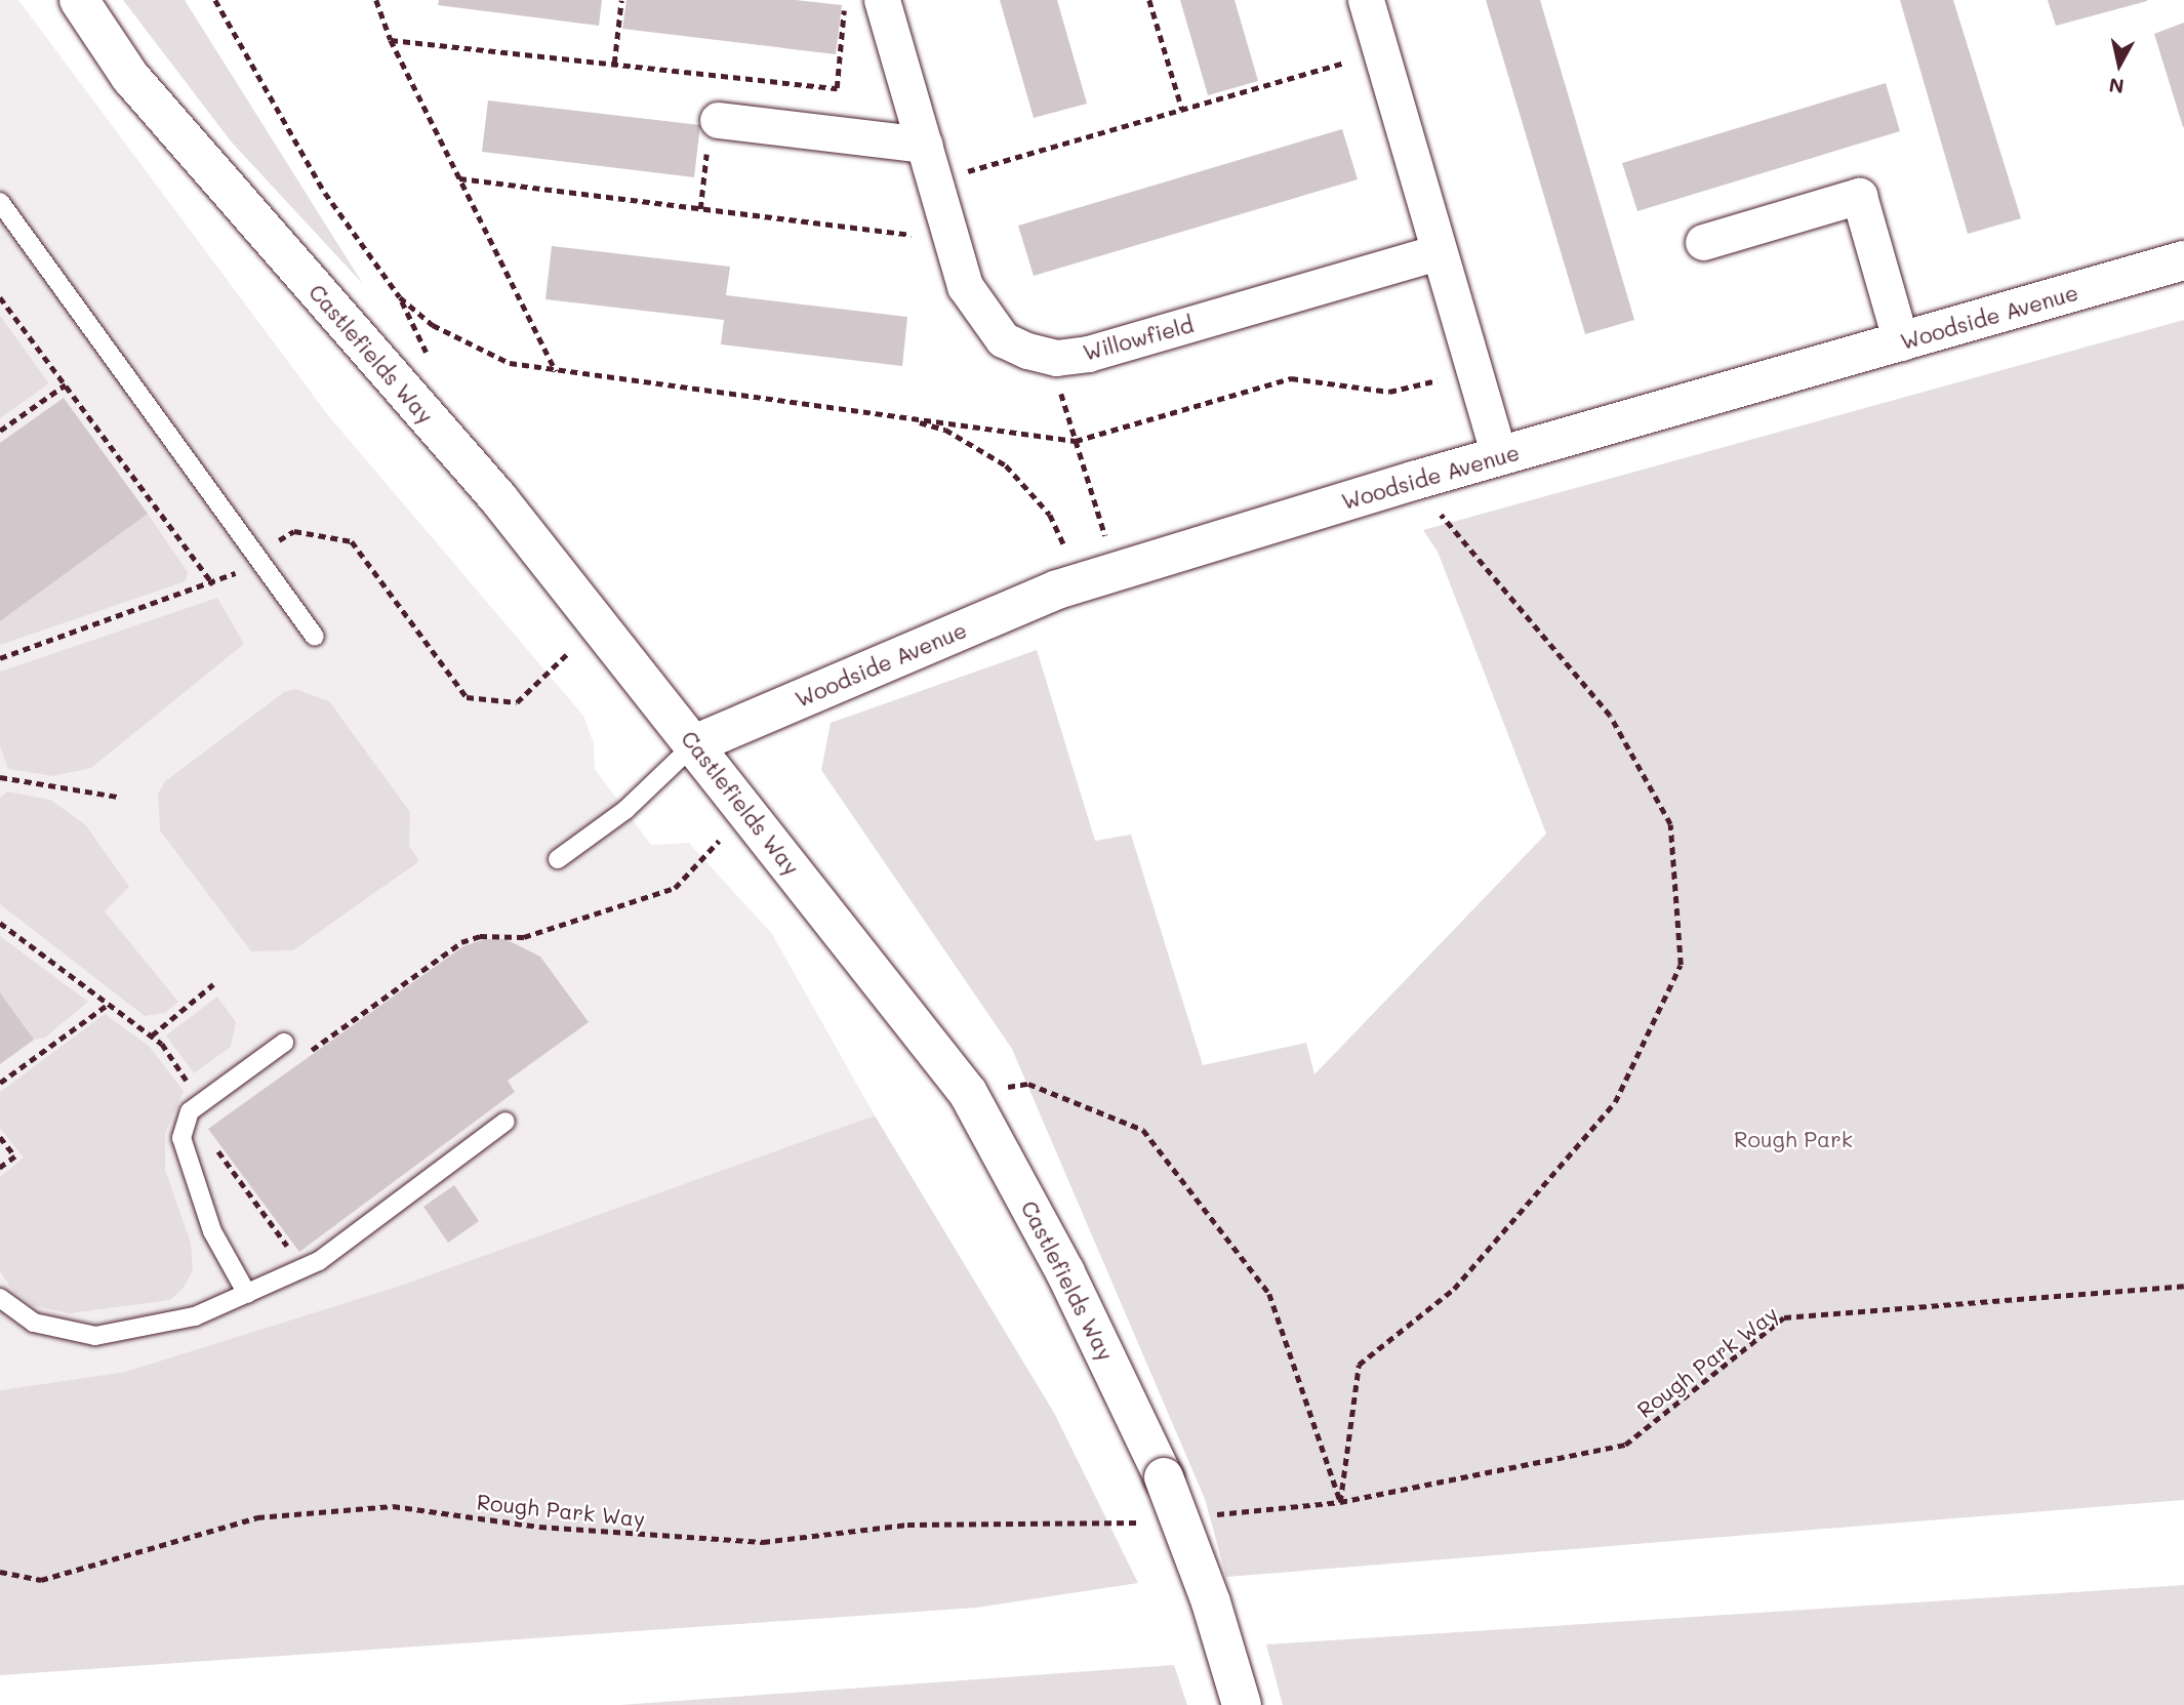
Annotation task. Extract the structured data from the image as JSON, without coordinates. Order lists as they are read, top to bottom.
{
  "streets": {
    "main road": ["Woodside Avenue", "Castlefields Way"],
    "street": ["Willowfield"],
    "path": ["Rough Park Way"]
  },
  "crossings": [
    ["Woodside Avenue", "Castlefields Way"]
  ],
  "parks": ["Rough Park"],
  "north": "bottom"
}
